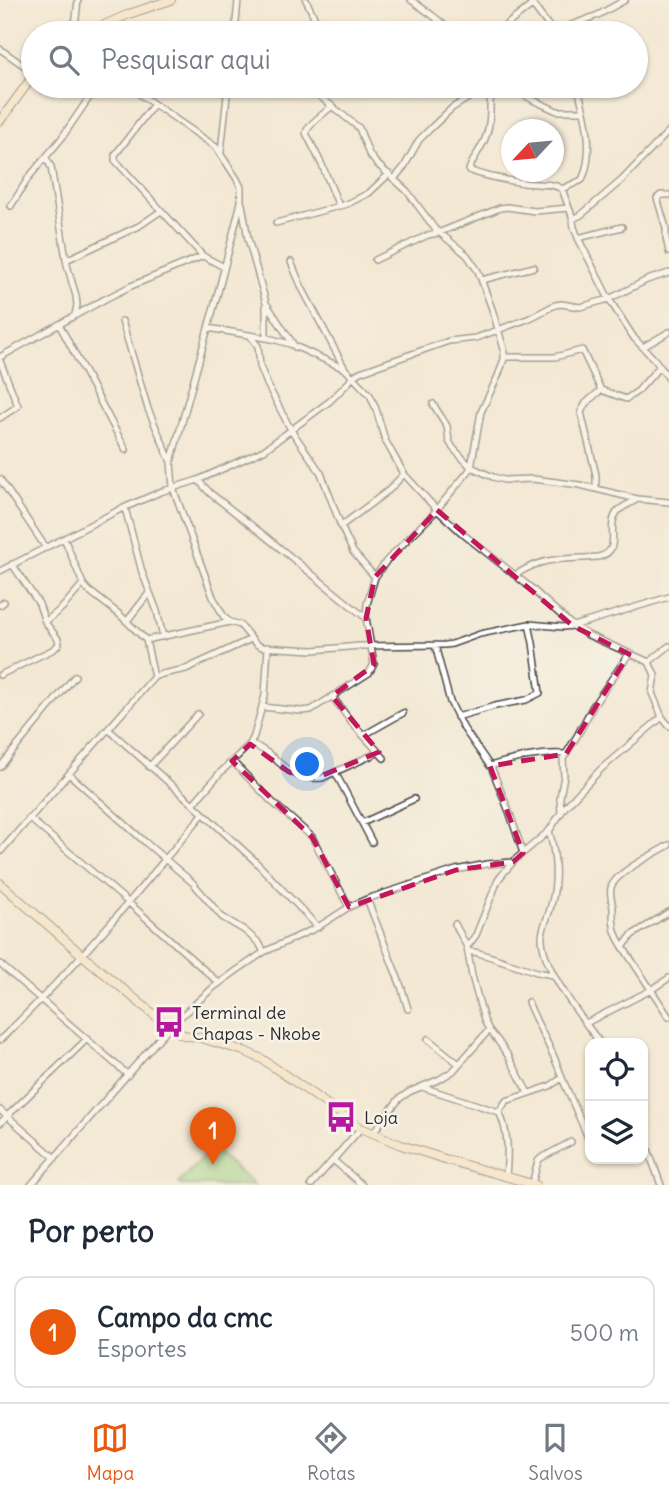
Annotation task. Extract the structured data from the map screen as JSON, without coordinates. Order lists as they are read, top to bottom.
{
  "places": {
    "bus stop": ["Terminal de Chapas - Nkobe", "Loja"]
  },
  "north": "bottom left",
  "page": {
    "search": "Pesquisar aqui",
    "pins": "1",
    "heading": "Por perto",
    "list": [
      {
        "mark": "1",
        "name": "Campo da cmc",
        "note": "Esportes",
        "value": "500 m"
      }
    ],
    "nav": ["Mapa", "Rotas", "Salvos"]
  }
}
